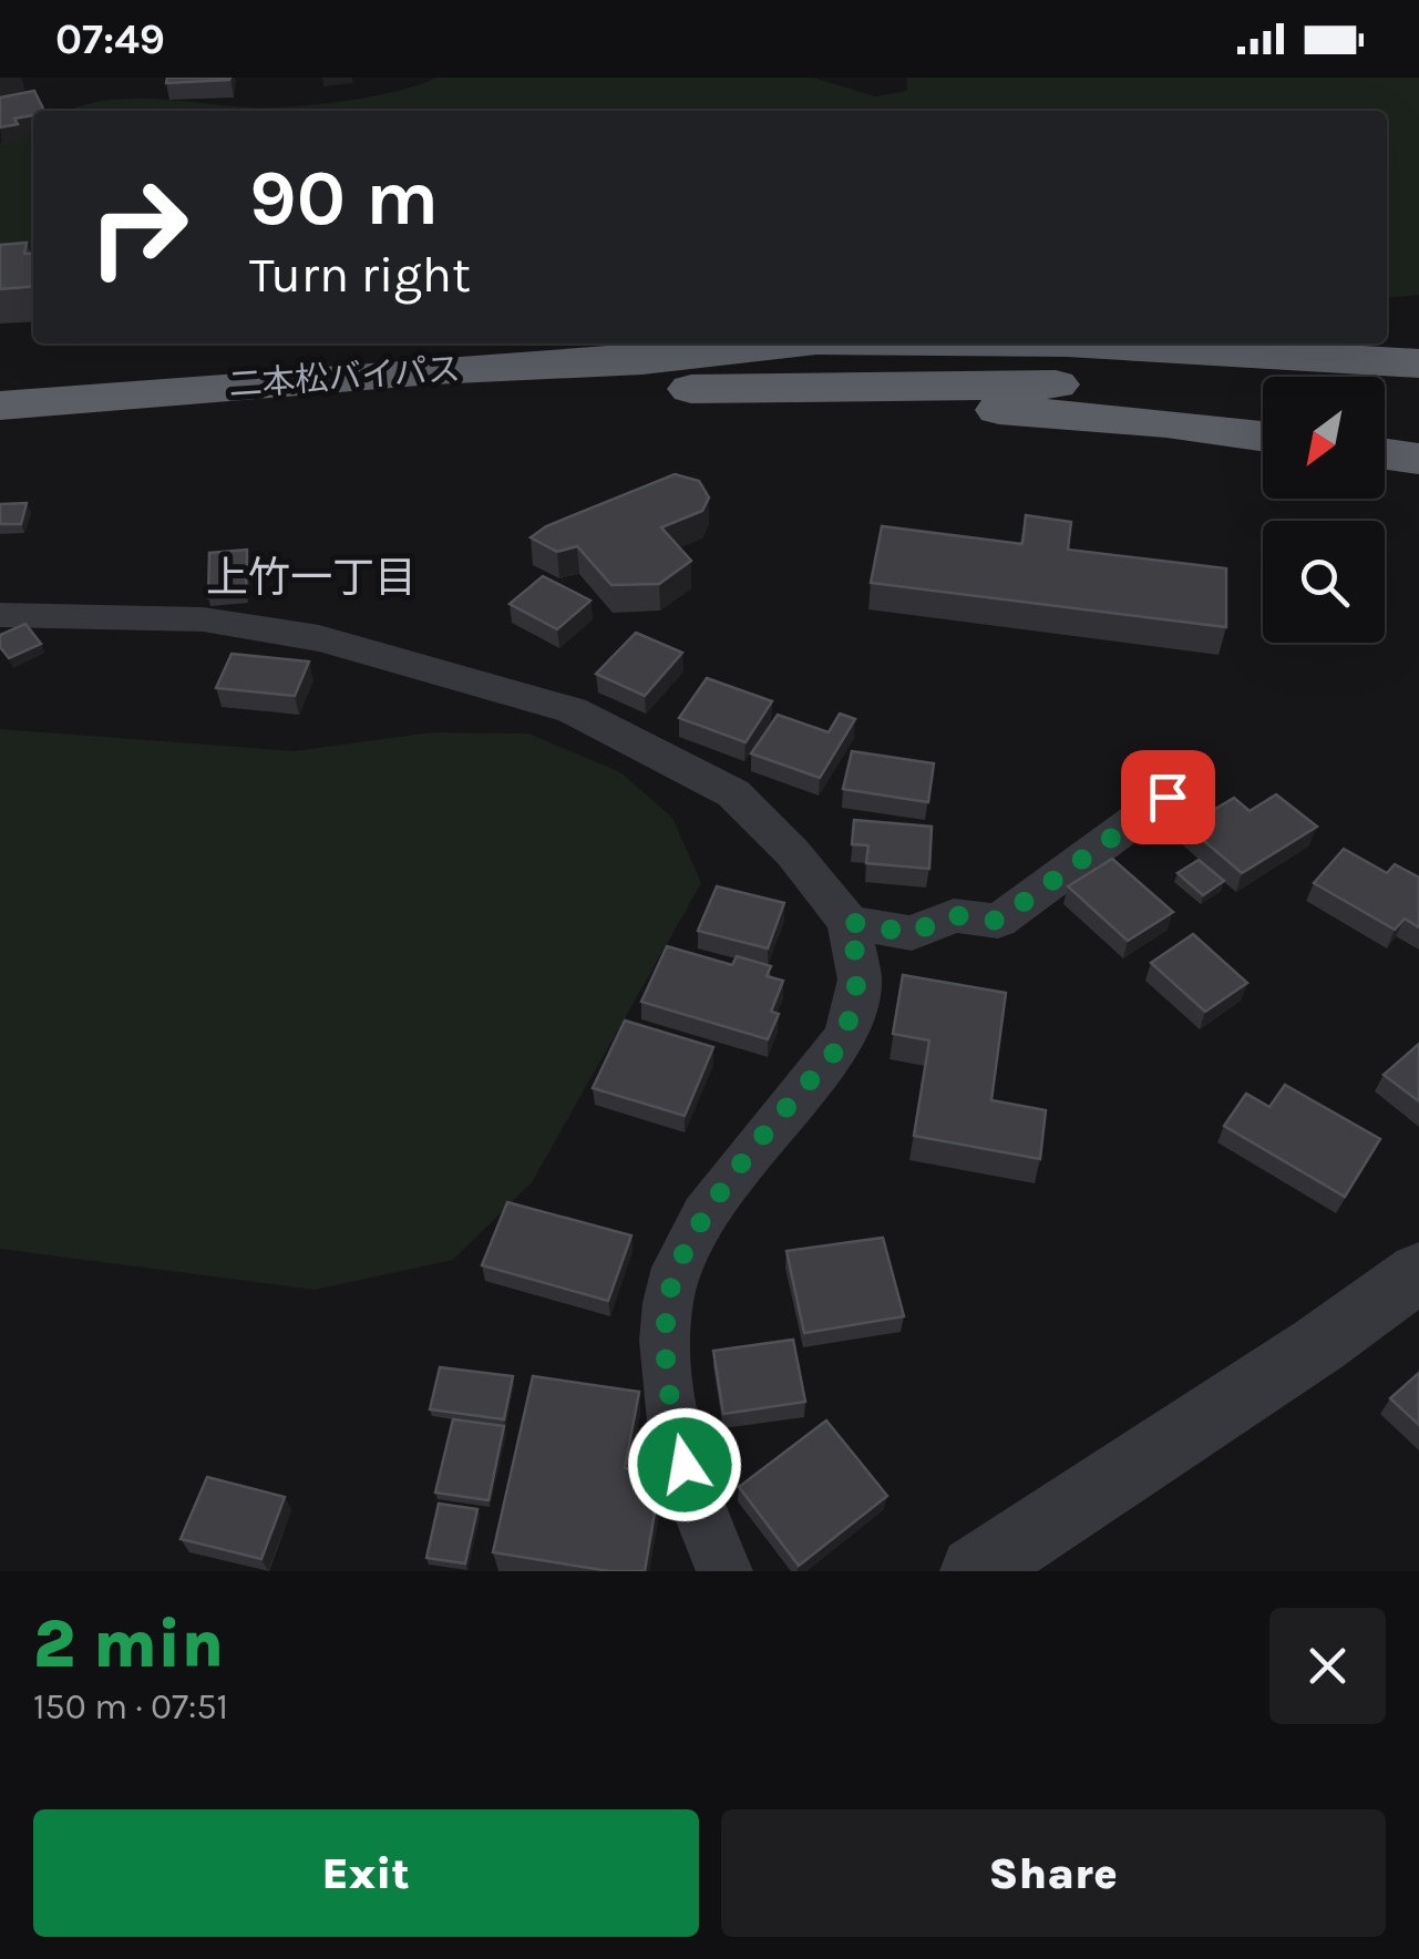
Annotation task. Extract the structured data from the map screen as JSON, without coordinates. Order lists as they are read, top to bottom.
{
  "streets": {
    "highway": ["二本松バイパス"]
  },
  "districts": ["上竹一丁目"],
  "north": "bottom left",
  "page": {
    "status": "07:49",
    "turn": ["90 m", "Turn right"],
    "heading": ["2 min", "150 m · 07:51"],
    "buttons": ["Exit", "Share"]
  }
}
